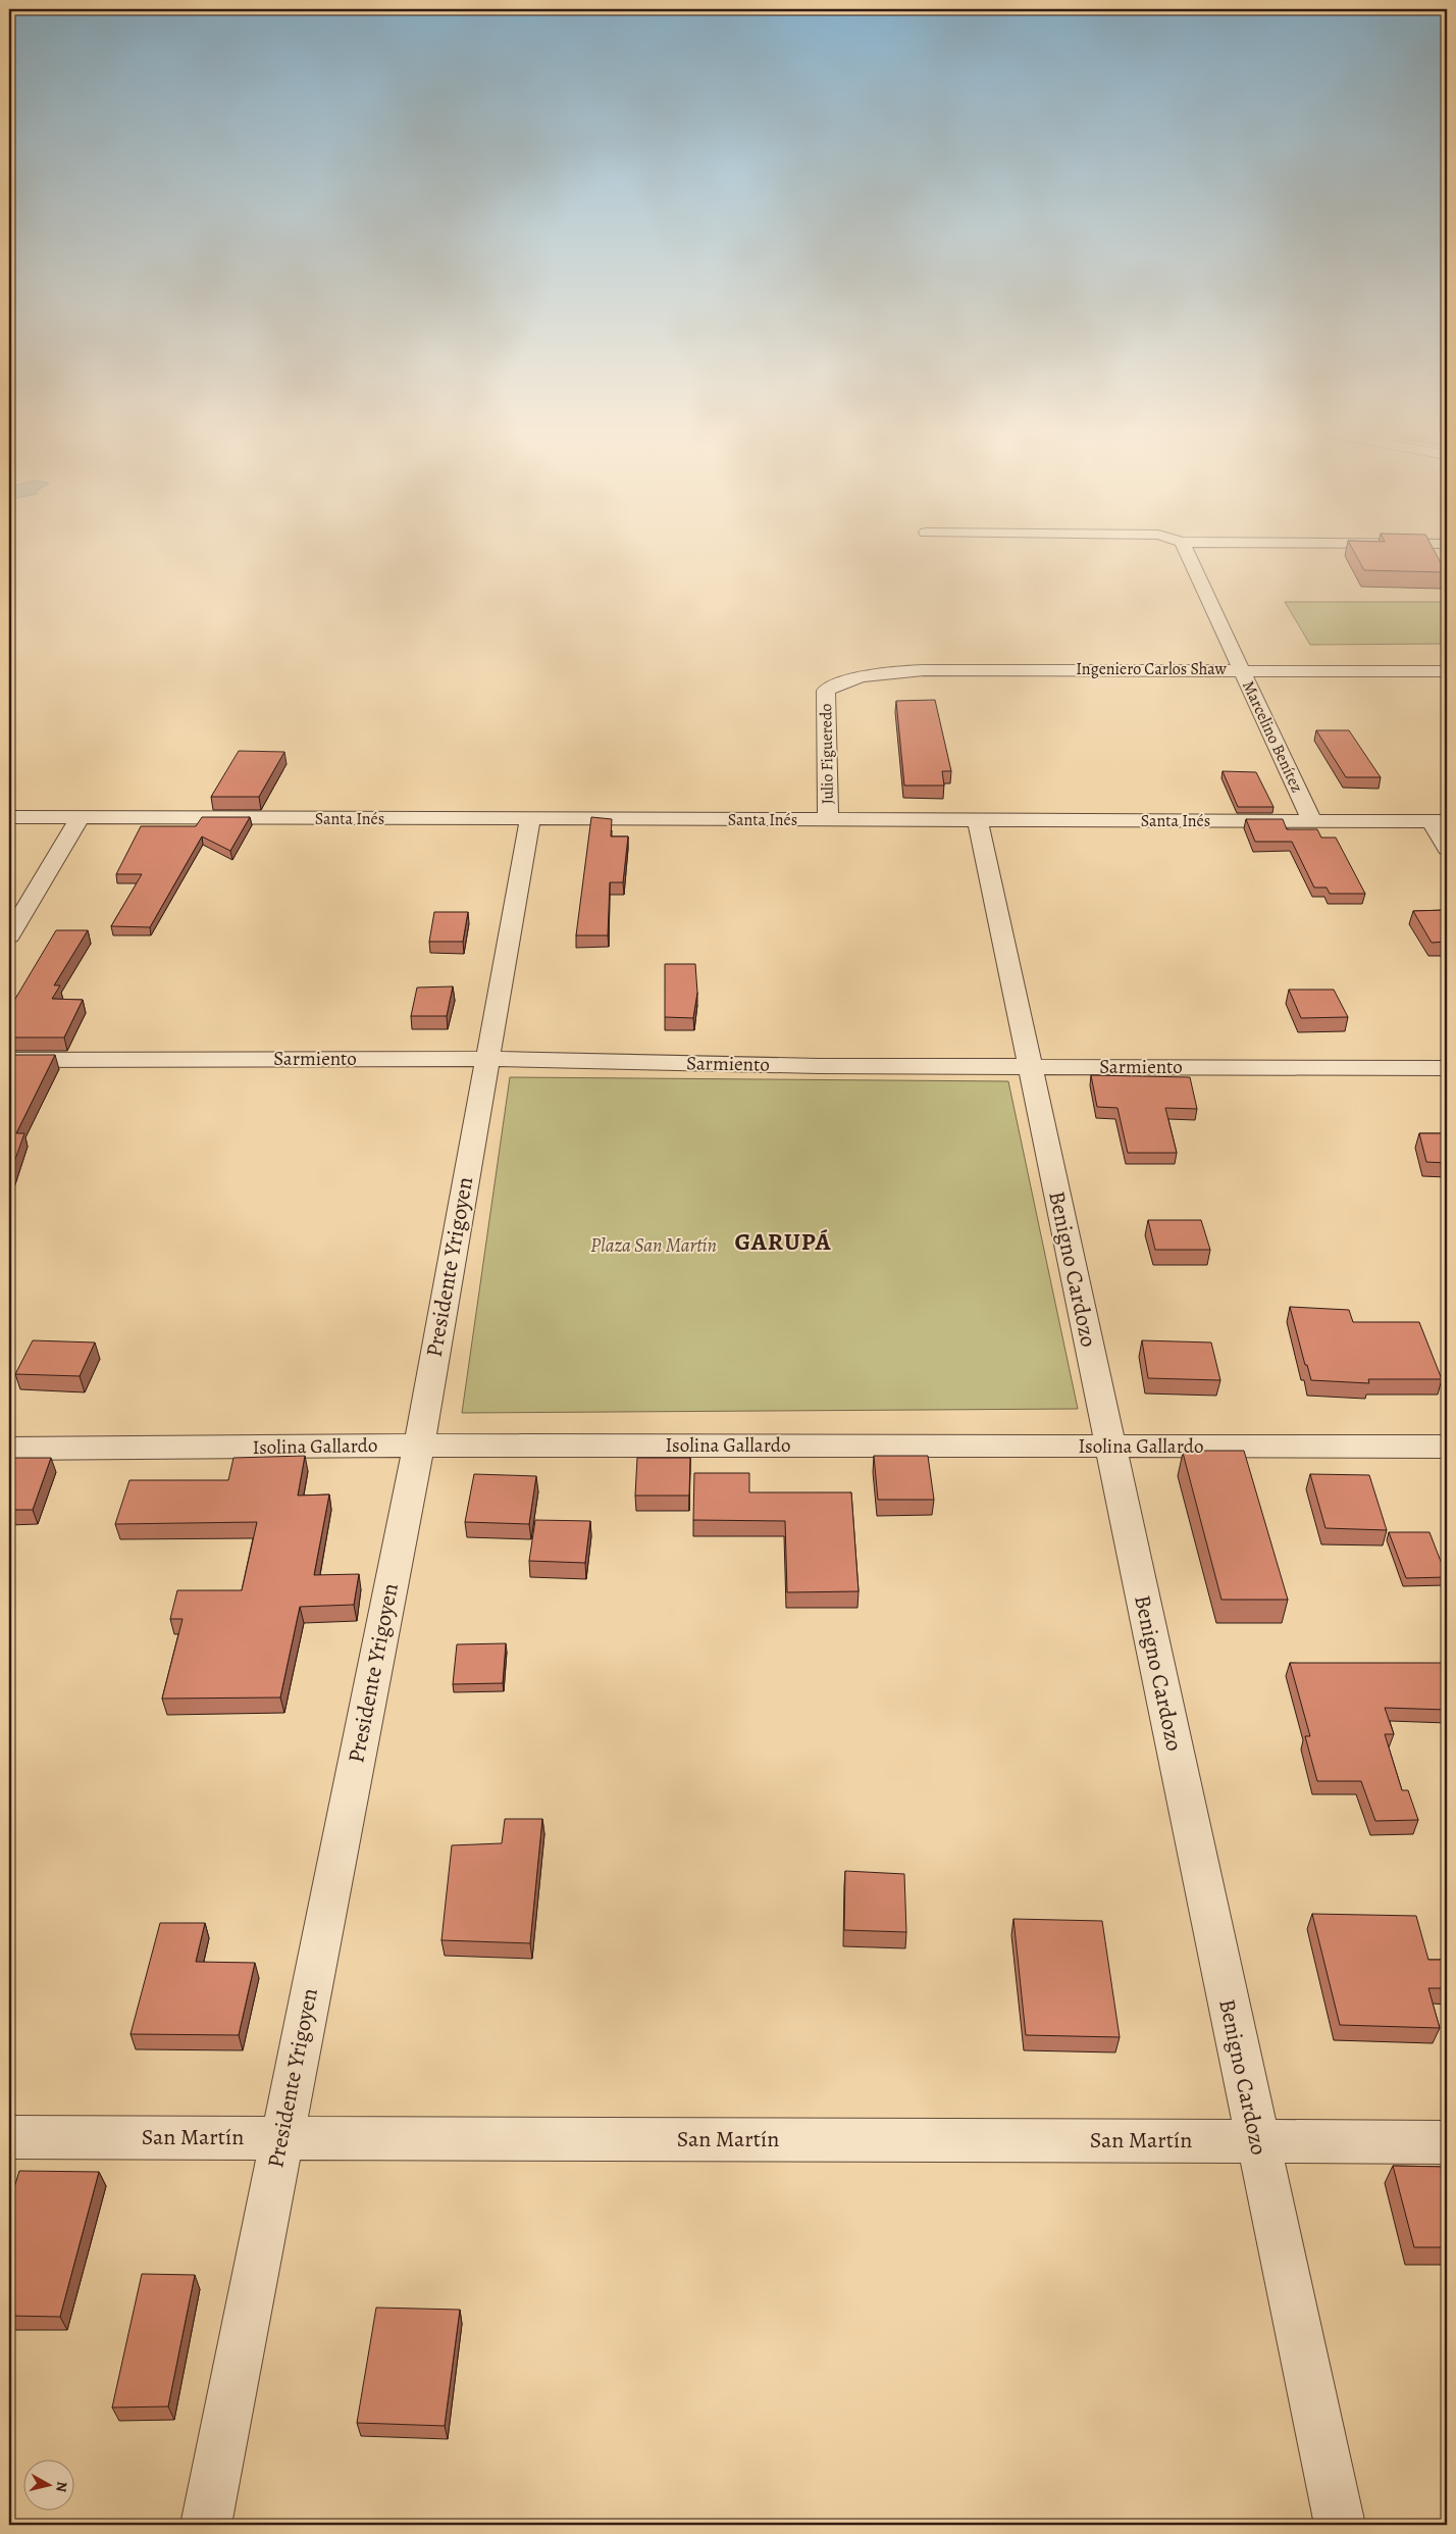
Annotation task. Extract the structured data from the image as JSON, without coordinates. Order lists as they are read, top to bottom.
{
  "streets": {
    "street": [
      "Ingeniero Carlos Shaw",
      "Marcelino Benítez",
      "Julio Figueredo",
      "Santa Inés",
      "Sarmiento",
      "Presidente Yrigoyen",
      "Benigno Cardozo",
      "Isolina Gallardo",
      "San Martín"
    ]
  },
  "crossings": [
    ["Ingeniero Carlos Shaw", "Marcelino Benítez"],
    ["Ingeniero Carlos Shaw", "Julio Figueredo"],
    ["Marcelino Benítez", "Santa Inés"],
    ["Julio Figueredo", "Santa Inés"],
    ["Santa Inés", "Presidente Yrigoyen"],
    ["Santa Inés", "Benigno Cardozo"],
    ["Sarmiento", "Presidente Yrigoyen"],
    ["Sarmiento", "Benigno Cardozo"],
    ["Presidente Yrigoyen", "Isolina Gallardo"],
    ["Presidente Yrigoyen", "San Martín"],
    ["Benigno Cardozo", "Isolina Gallardo"],
    ["Benigno Cardozo", "San Martín"]
  ],
  "districts": ["GARUPÁ"],
  "parks": ["Plaza San Martín"],
  "north": "right"
}
